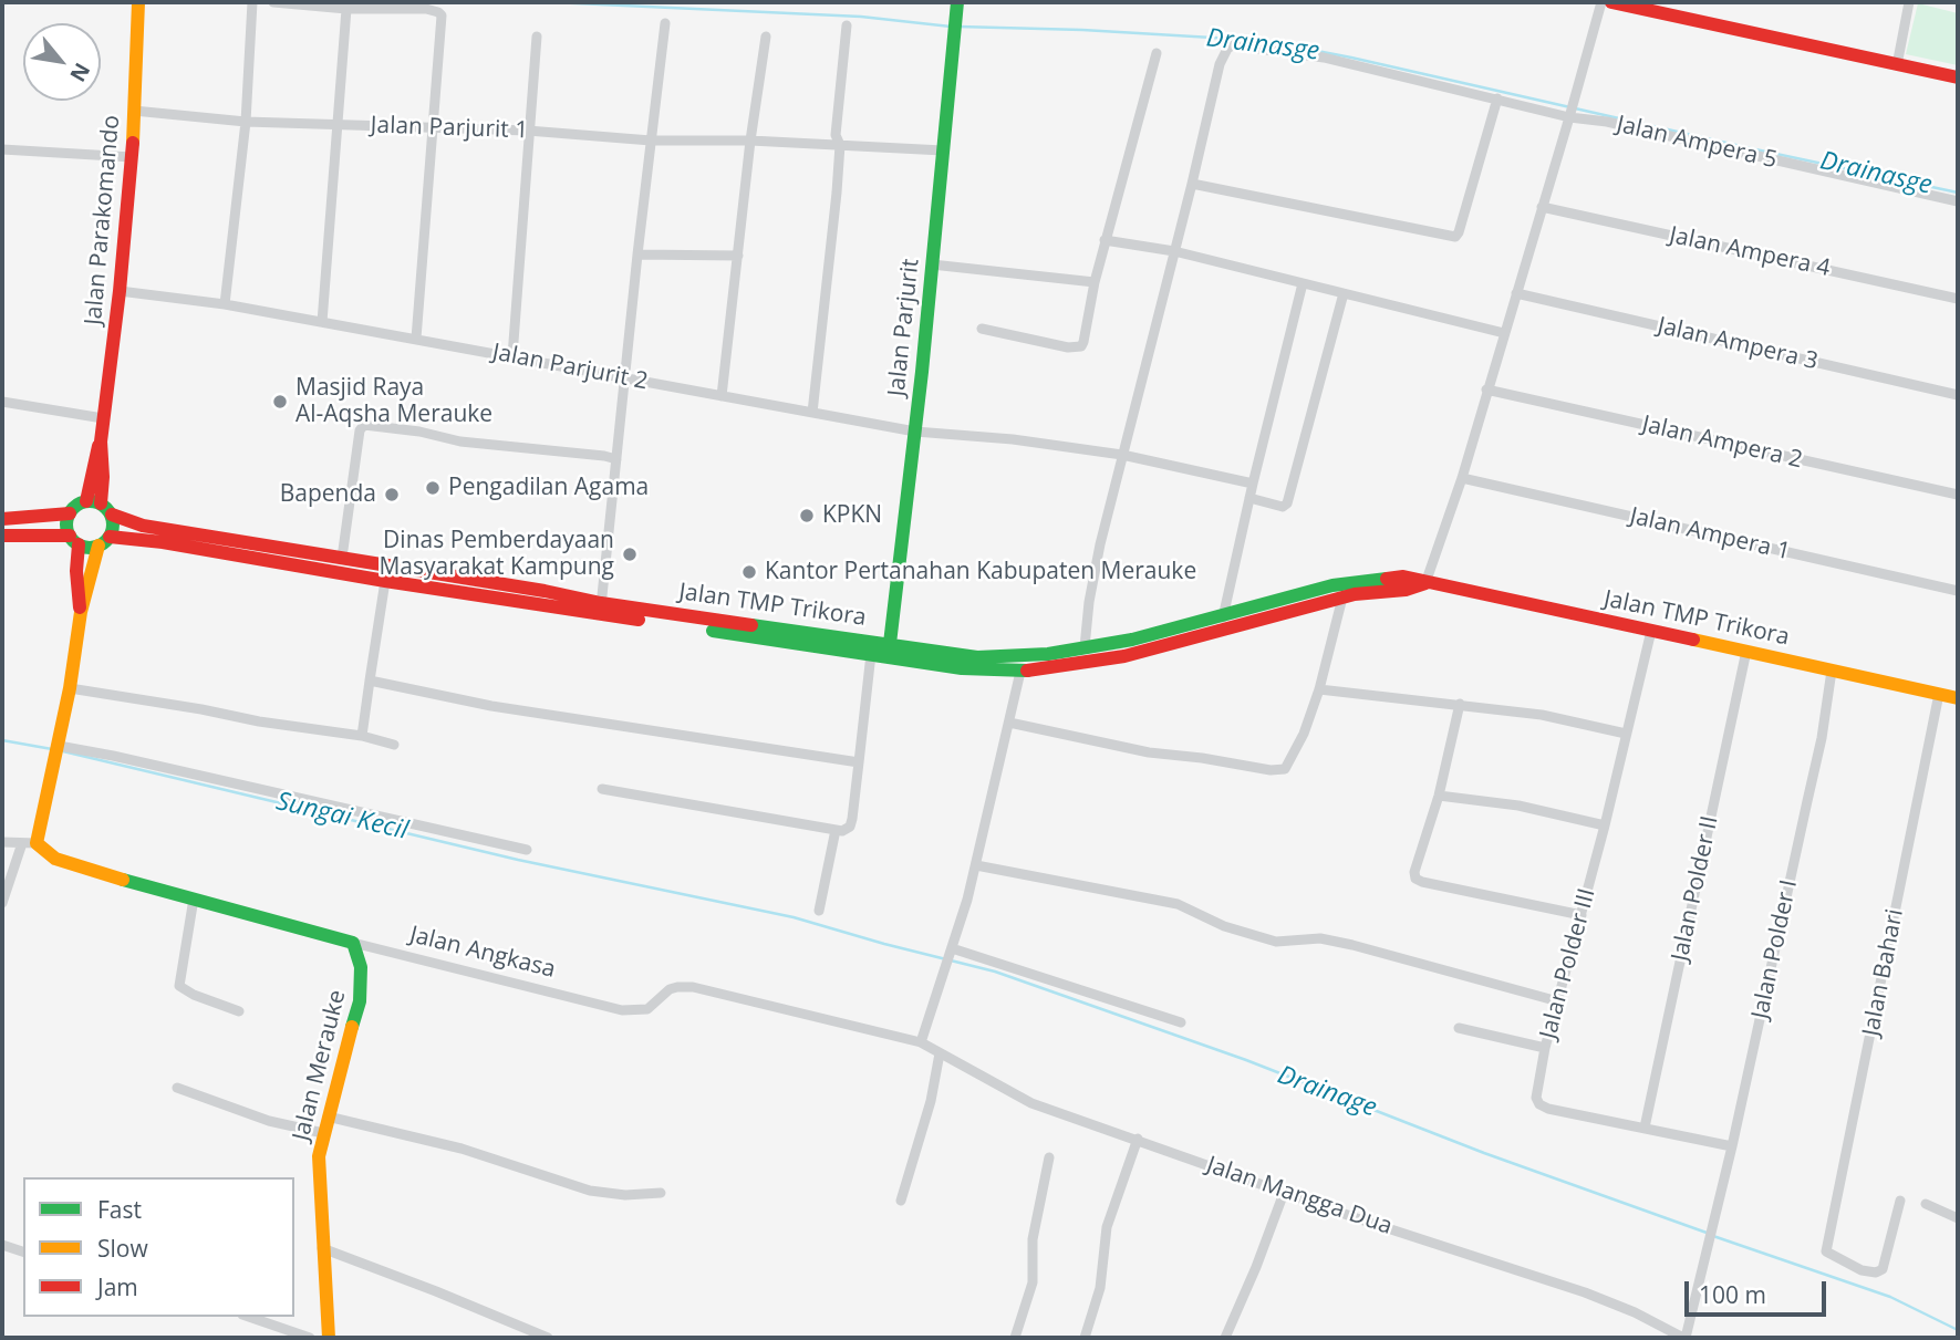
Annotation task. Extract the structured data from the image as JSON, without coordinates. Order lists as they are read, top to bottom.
{
  "streets": {
    "main road": [
      "Jalan Parakomando",
      "Jalan Parjurit",
      "Jalan TMP Trikora",
      "Jalan Angkasa",
      "Jalan Merauke"
    ],
    "street": [
      "Jalan Parjurit 1",
      "Jalan Ampera 5",
      "Jalan Ampera 4",
      "Jalan Ampera 3",
      "Jalan Parjurit 2",
      "Jalan Ampera 2",
      "Jalan Ampera 1",
      "Jalan Polder II",
      "Jalan Polder I",
      "Jalan Polder III",
      "Jalan Bahari",
      "Jalan Mangga Dua"
    ]
  },
  "crossings": [
    ["Jalan Parjurit 1", "Jalan Parakomando"],
    ["Jalan Parjurit 1", "Jalan Parjurit"],
    ["Jalan Parakomando", "Jalan TMP Trikora"],
    ["Jalan Parjurit", "Jalan Parjurit 2"],
    ["Jalan Parjurit", "Jalan TMP Trikora"],
    ["Jalan TMP Trikora", "Jalan Polder II"],
    ["Jalan TMP Trikora", "Jalan Polder I"],
    ["Jalan TMP Trikora", "Jalan Polder III"],
    ["Jalan TMP Trikora", "Jalan Bahari"],
    ["Jalan Polder II", "Jalan Polder III"],
    ["Jalan Polder I", "Jalan Polder III"],
    ["Jalan Polder I", "Jalan Mangga Dua"],
    ["Jalan Angkasa", "Jalan Merauke"],
    ["Jalan Angkasa", "Jalan Mangga Dua"]
  ],
  "water": ["Drainasge", "Sungai Kecil", "Drainage"],
  "places": [
    "Masjid Raya Al-Aqsha Merauke",
    "Pengadilan Agama",
    "Bapenda",
    "KPKN",
    "Dinas Pemberdayaan Masyarakat Kampung",
    "Kantor Pertanahan Kabupaten Merauke"
  ],
  "legend": ["Fast", "Slow", "Jam"],
  "scale_bar": "100 m",
  "north": "bottom right"
}
